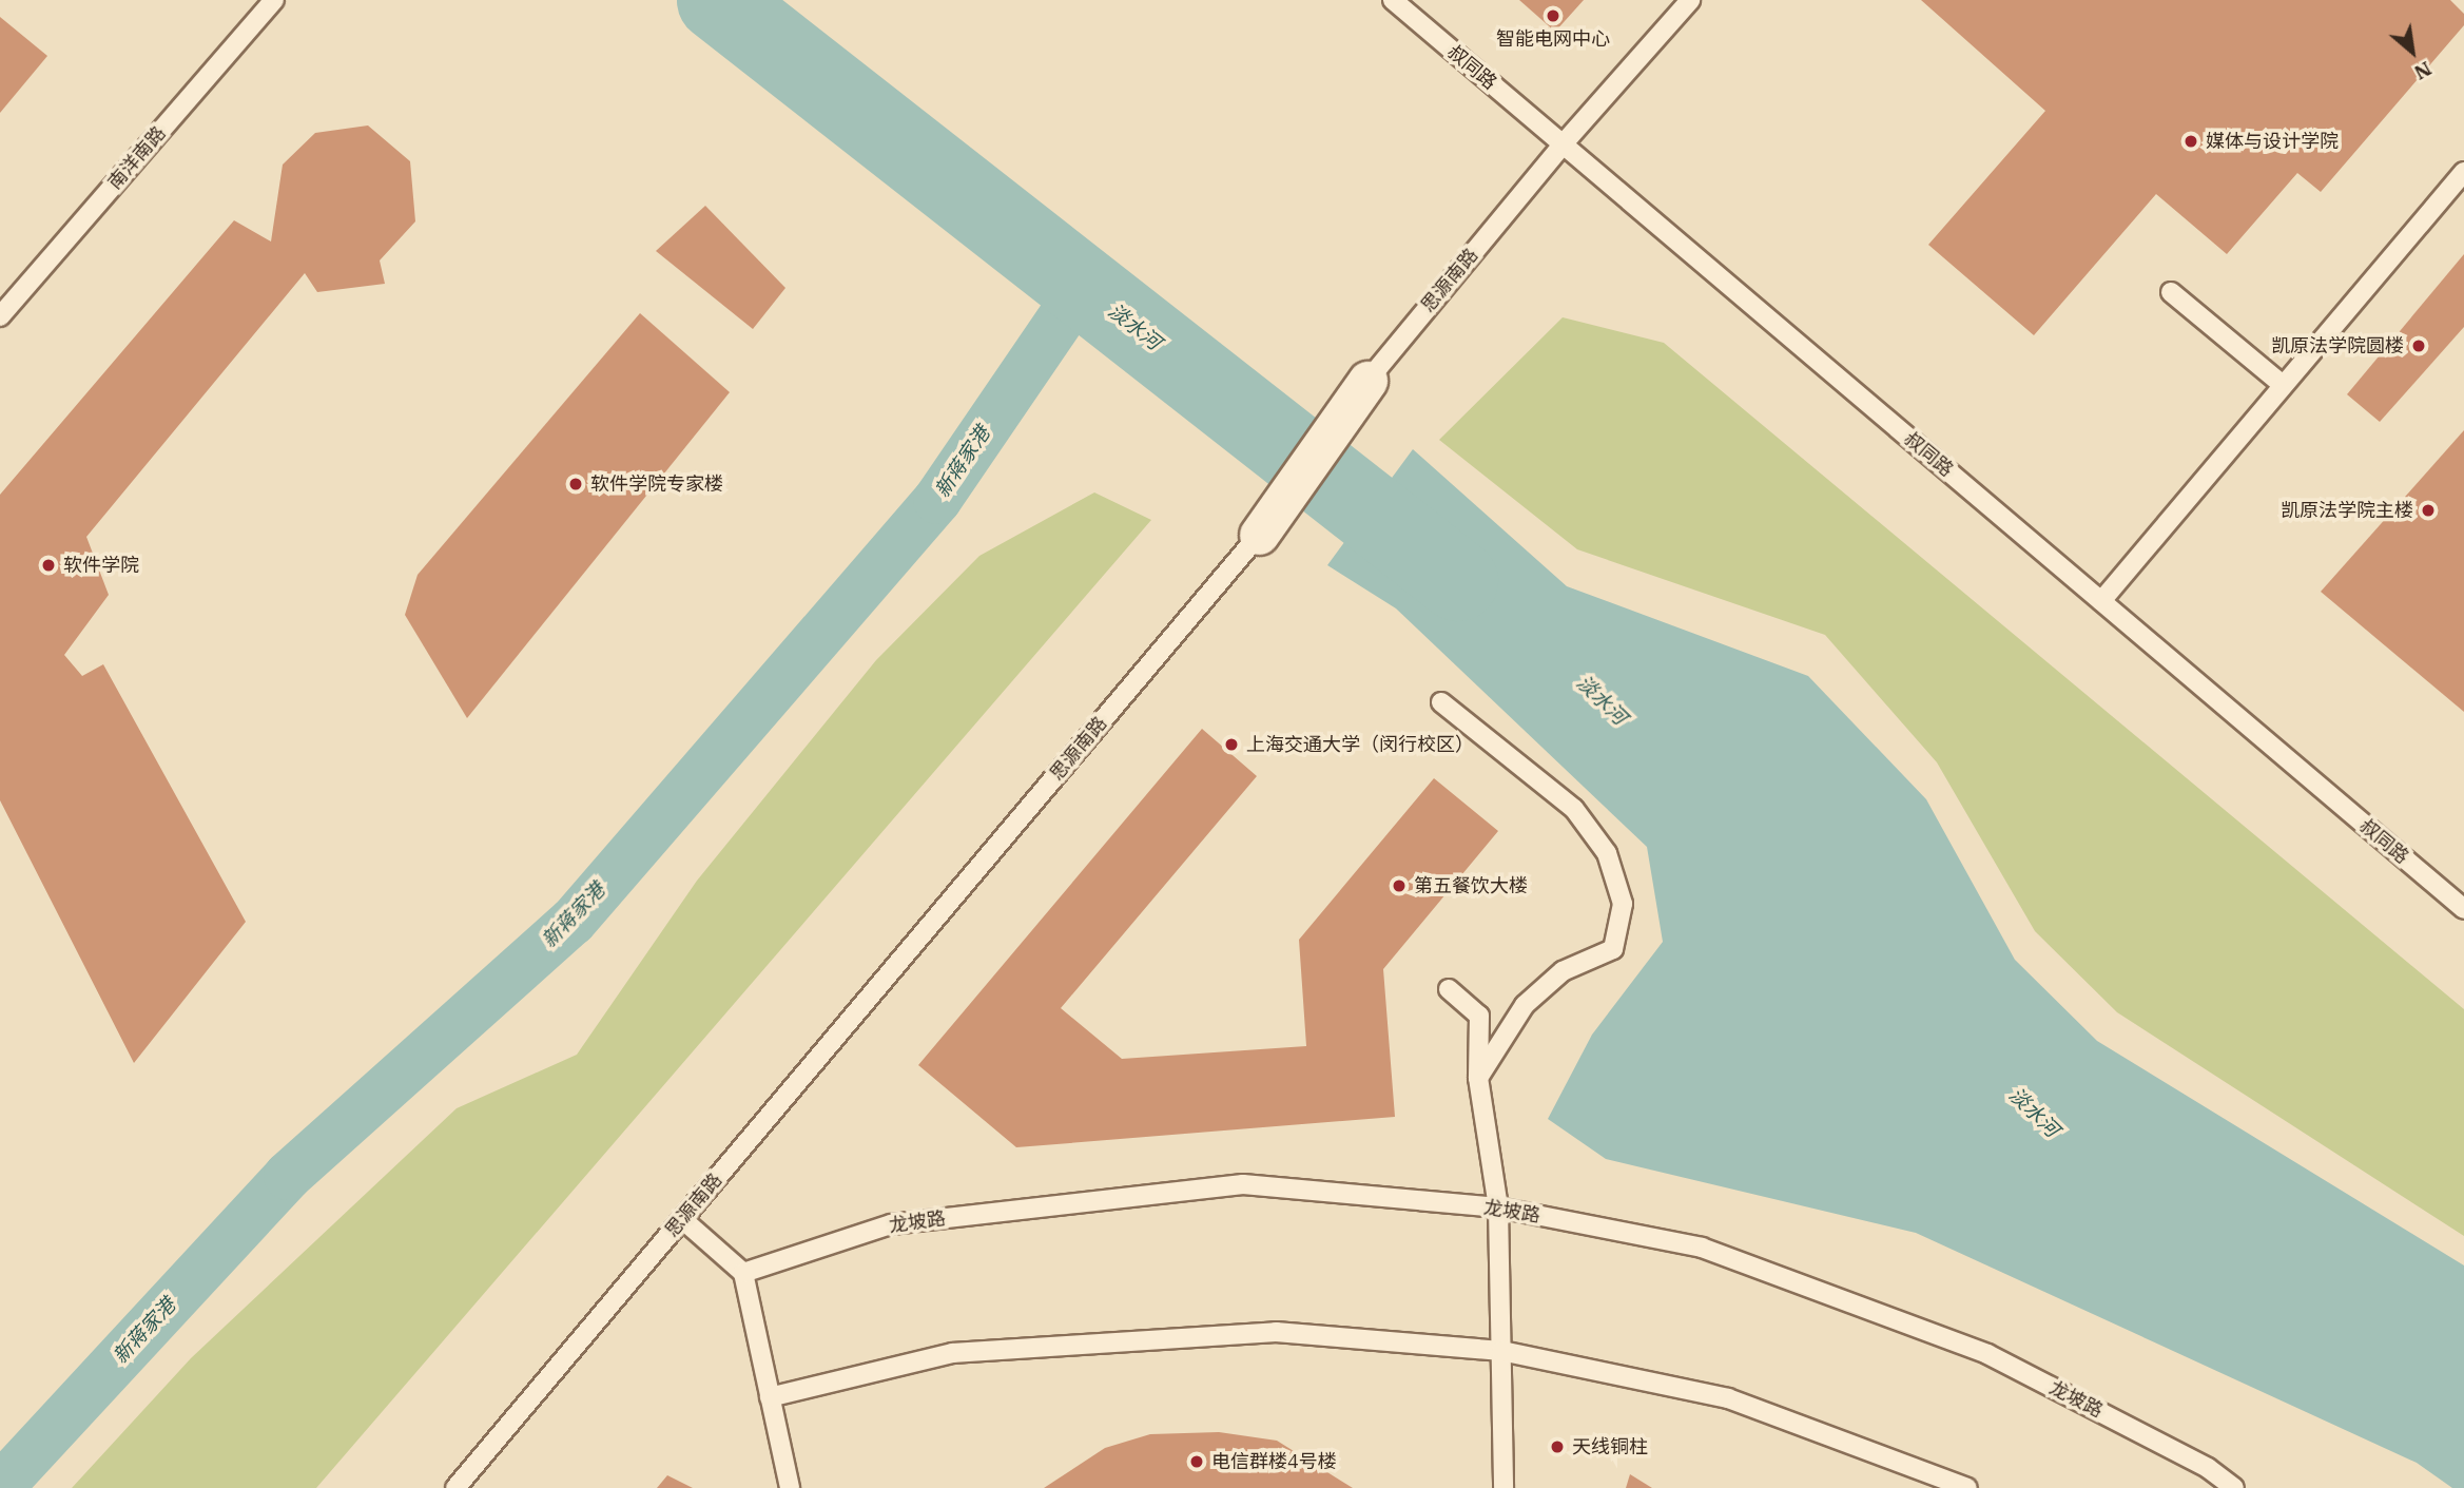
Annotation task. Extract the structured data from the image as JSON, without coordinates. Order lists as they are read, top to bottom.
{
  "streets": {
    "street": ["思源南路"],
    "lane": ["叔同路", "南洋南路", "龙坡路"]
  },
  "crossings": [
    ["叔同路", "思源南路"]
  ],
  "water": ["淡水河", "新蒋家港"],
  "places": [
    "智能电网中心",
    "媒体与设计学院",
    "凯原法学院圆楼",
    "软件学院专家楼",
    "凯原法学院主楼",
    "软件学院",
    "上海交通大学（闵行校区）",
    "第五餐饮大楼",
    "天线铜柱",
    "电信群楼4号楼"
  ],
  "north": "bottom right"
}
